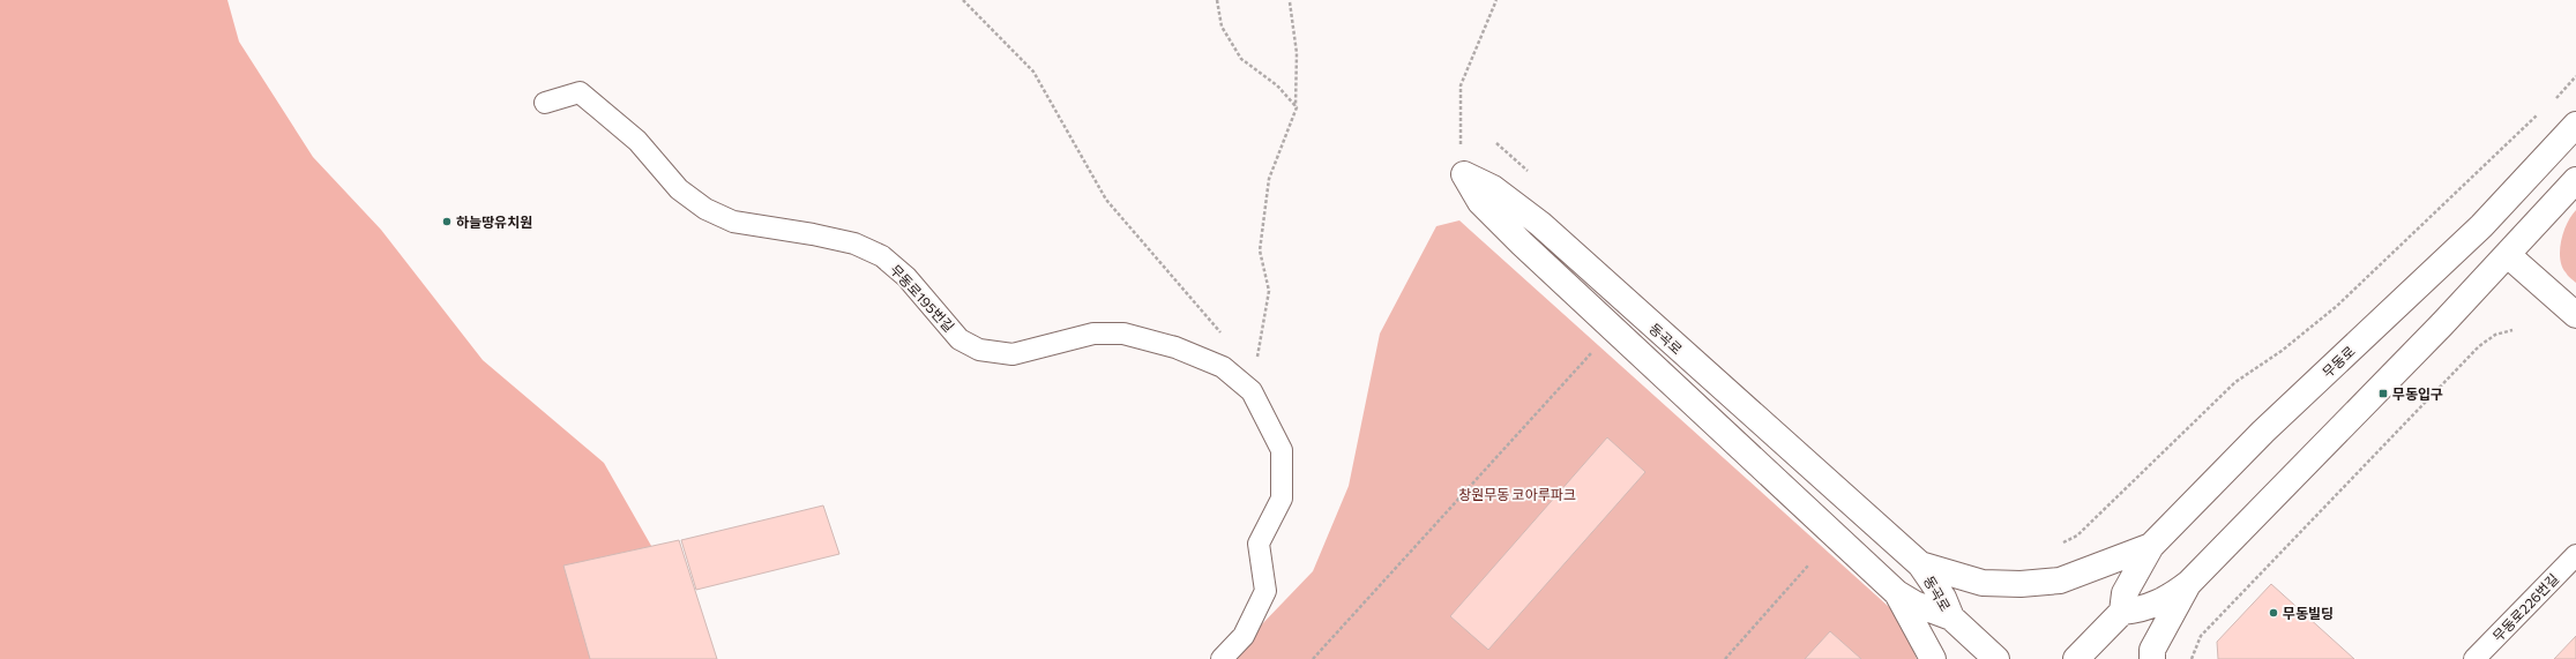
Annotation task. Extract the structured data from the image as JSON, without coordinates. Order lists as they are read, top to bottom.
{
  "streets": {
    "main road": ["동곡로", "무동로"],
    "lane": ["무동로195번길", "무동로226번길"]
  },
  "parks": ["창원무동 코아루파크"],
  "places": {
    "other": ["하늘땅유치원", "무동빌딩"],
    "transit": ["무동입구"]
  }
}
